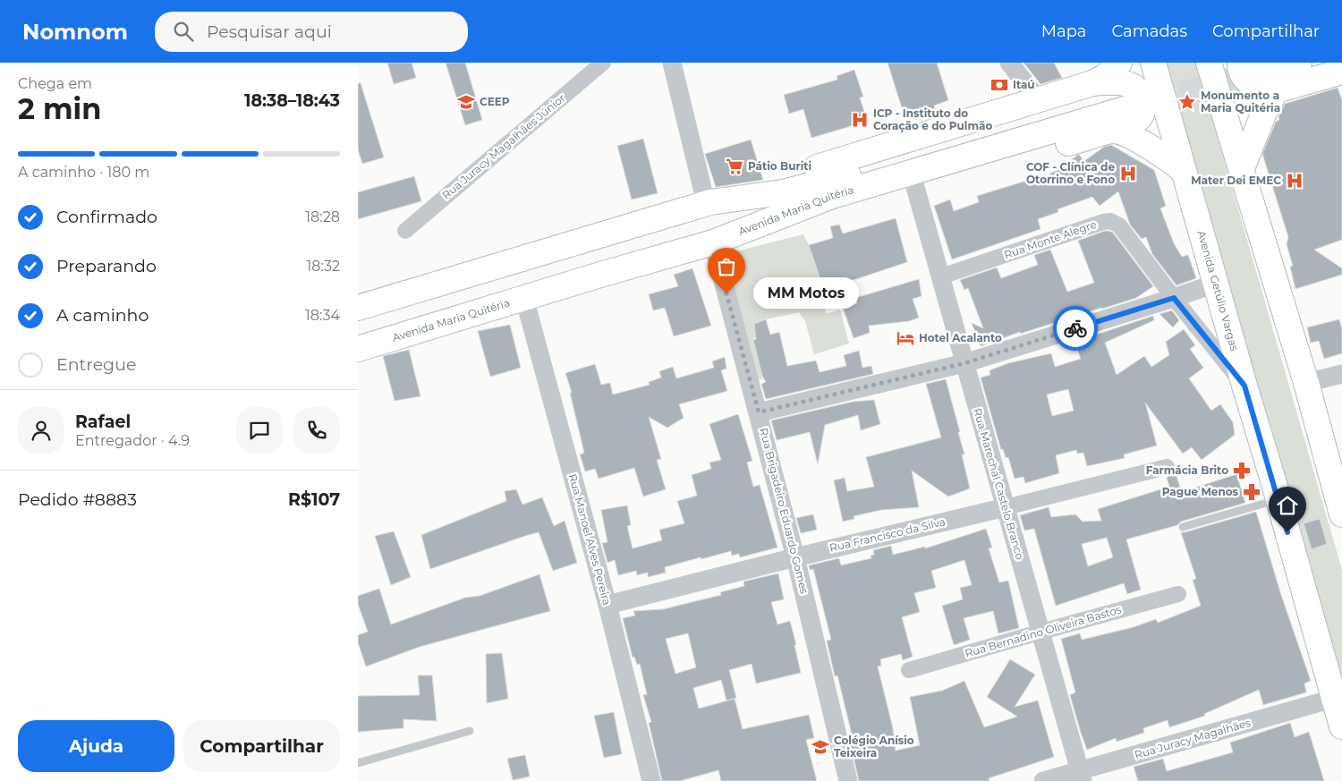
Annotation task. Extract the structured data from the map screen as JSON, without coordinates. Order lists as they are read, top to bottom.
{
  "streets": {
    "main road": ["Avenida Maria Quitéria", "Avenida Getúlio Vargas"],
    "street": [
      "Rua Juracy Magalhães Júnior",
      "Rua Monte Alegre",
      "Rua Marechal Castelo Branco",
      "Rua Brigadeiro Eduardo Gomes",
      "Rua Francisco da Silva",
      "Rua Manoel Alves Pereira",
      "Rua Bernadino Oliveira Bastos",
      "Rua Juracy Magalhães"
    ]
  },
  "crossings": [
    ["Avenida Maria Quitéria", "Rua Brigadeiro Eduardo Gomes"],
    ["Avenida Maria Quitéria", "Rua Manoel Alves Pereira"],
    ["Rua Monte Alegre", "Avenida Getúlio Vargas"],
    ["Rua Monte Alegre", "Rua Marechal Castelo Branco"],
    ["Avenida Getúlio Vargas", "Rua Juracy Magalhães"],
    ["Rua Marechal Castelo Branco", "Rua Francisco da Silva"],
    ["Rua Marechal Castelo Branco", "Rua Bernadino Oliveira Bastos"],
    ["Rua Marechal Castelo Branco", "Rua Juracy Magalhães"],
    ["Rua Brigadeiro Eduardo Gomes", "Rua Francisco da Silva"],
    ["Rua Francisco da Silva", "Rua Manoel Alves Pereira"]
  ],
  "places": {
    "bank": ["Itaú"],
    "school or university": ["CEEP", "Colégio Anísio Teixeira"],
    "place": ["Monumento a Maria Quitéria"],
    "hospital": ["ICP - Instituto do Coração e do Pulmão", "COF - Clínica de Otorrino e Fono", "Mater Dei EMEC"],
    "supermarket": ["Pátio Buriti"],
    "other": ["MM Motos"],
    "hotel": ["Hotel Acalanto"],
    "pharmacy": ["Farmácia Brito", "Pague Menos"]
  },
  "page": {
    "header": "Nomnom",
    "search": "Pesquisar aqui",
    "nav": ["Mapa", "Camadas", "Compartilhar"],
    "heading": ["2 min", "Chega em", "18:38–18:43"],
    "panel": [
      "Rafael",
      "Entregador · 4.9",
      "Pedido #8883",
      "R$107"
    ],
    "bar": "A caminho · 180 m",
    "list": [
      ["Confirmado", "18:28"],
      ["Preparando", "18:32"],
      ["A caminho", "18:34"],
      "Entregue"
    ],
    "bubble": "MM Motos",
    "buttons": ["Ajuda", "Compartilhar"]
  }
}
